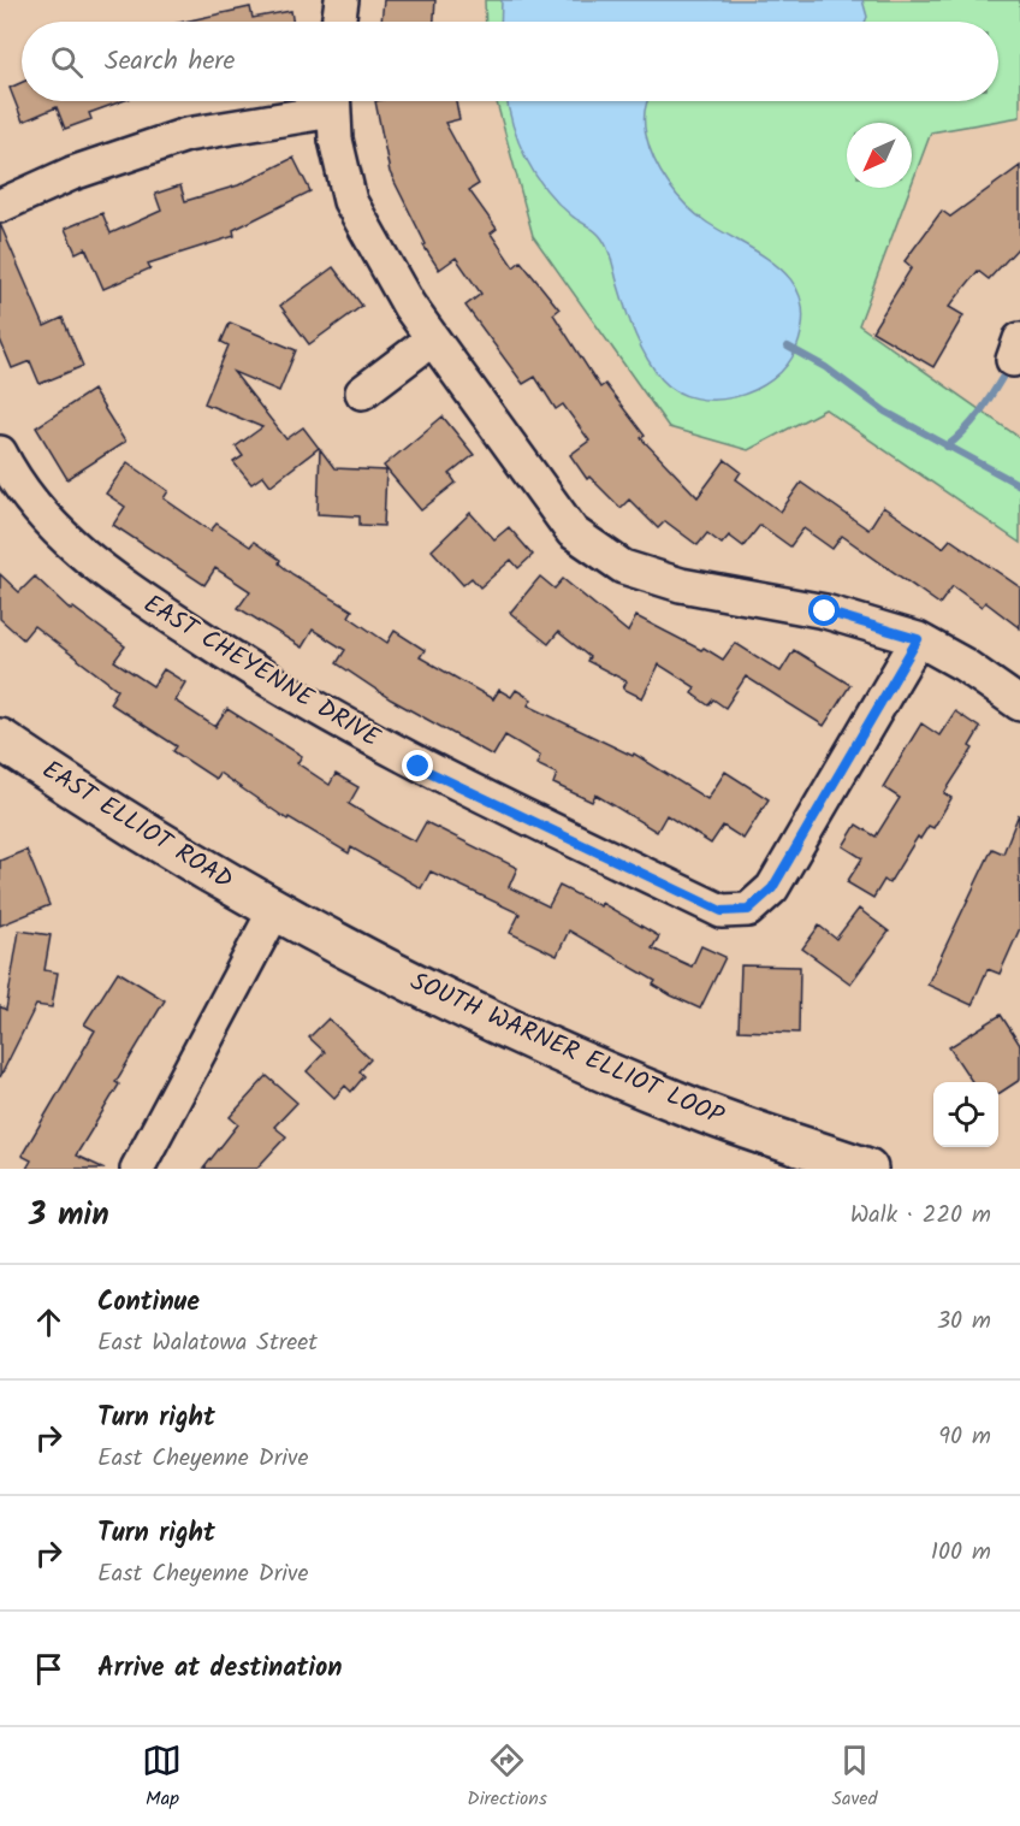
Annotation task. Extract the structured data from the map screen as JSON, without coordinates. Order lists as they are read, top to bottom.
{
  "streets": {
    "main road": ["EAST ELLIOT ROAD", "SOUTH WARNER ELLIOT LOOP"],
    "street": ["EAST CHEYENNE DRIVE"]
  },
  "crossings": [
    ["EAST ELLIOT ROAD", "SOUTH WARNER ELLIOT LOOP"]
  ],
  "north": "bottom left",
  "page": {
    "search": "Search here",
    "heading": ["3 min", "Walk · 220 m"],
    "list": [
      ["Continue", "East Walatowa Street", "30 m"],
      ["Turn right", "East Cheyenne Drive", "90 m"],
      ["Turn right", "East Cheyenne Drive", "100 m"],
      "Arrive at destination"
    ],
    "nav": ["Map", "Directions", "Saved"]
  }
}
